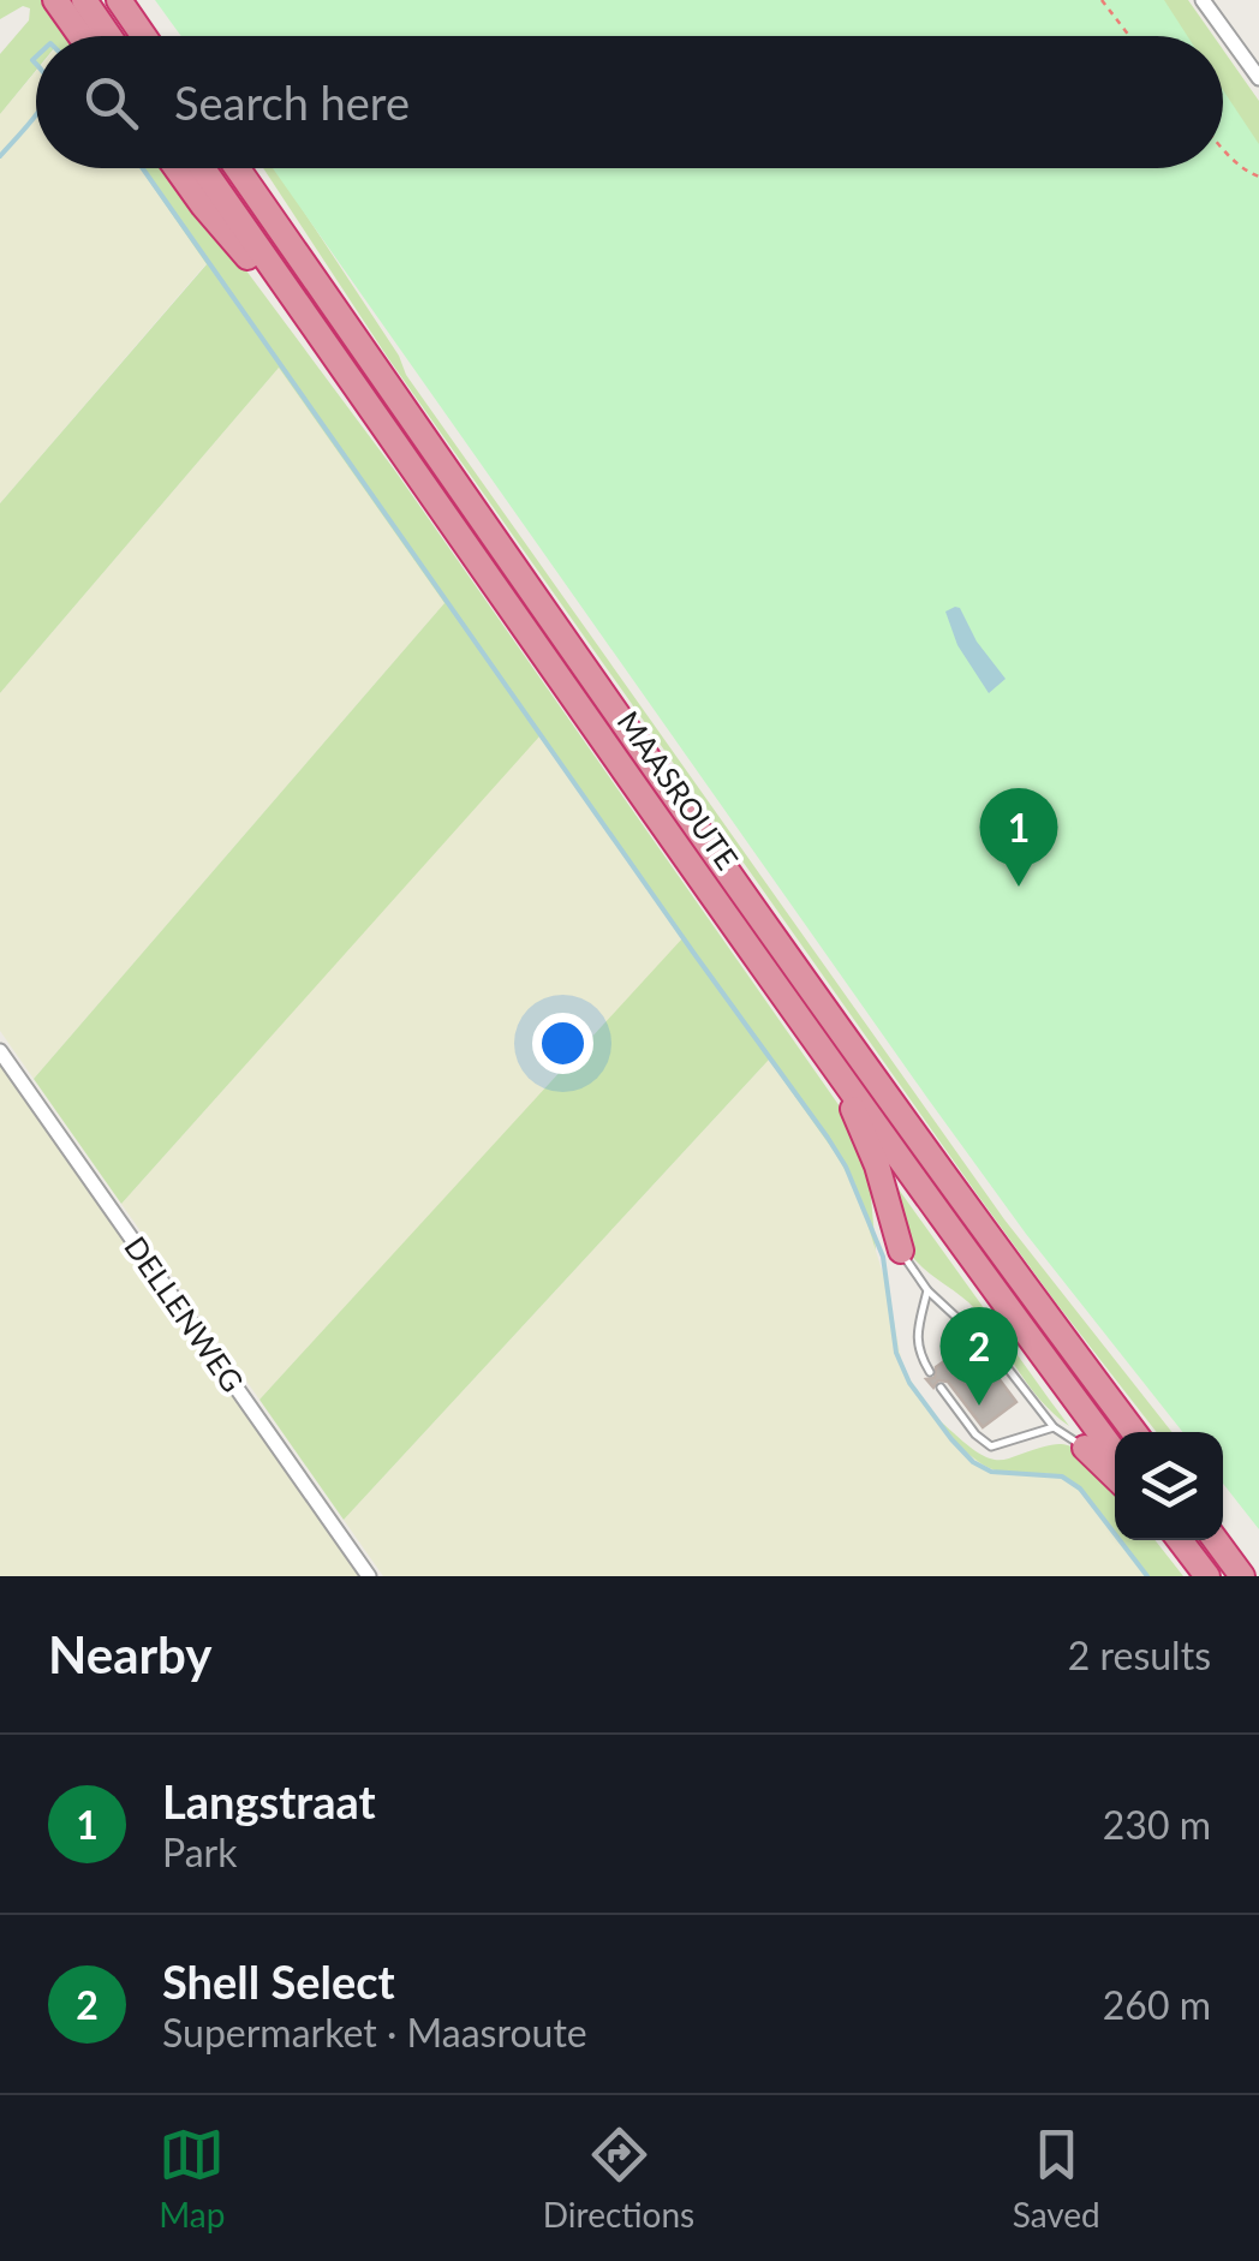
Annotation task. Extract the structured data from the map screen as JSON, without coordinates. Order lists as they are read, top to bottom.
{
  "streets": {
    "highway": ["MAASROUTE"],
    "street": ["DELLENWEG"]
  },
  "page": {
    "search": "Search here",
    "pins": ["1", "2"],
    "heading": ["Nearby", "2 results"],
    "list": [
      {
        "mark": "1",
        "name": "Langstraat",
        "note": "Park",
        "value": "230 m"
      },
      {
        "mark": "2",
        "name": "Shell Select",
        "note": "Supermarket · Maasroute",
        "value": "260 m"
      }
    ],
    "nav": ["Map", "Directions", "Saved"]
  }
}
